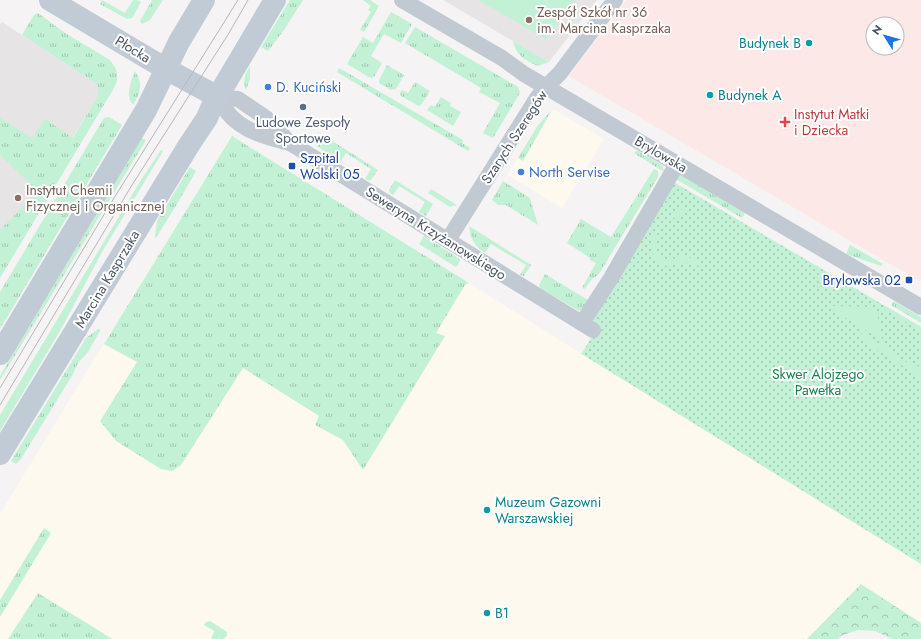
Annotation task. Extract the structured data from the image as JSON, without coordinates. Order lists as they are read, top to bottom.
{
  "streets": {
    "main road": ["Płocka", "Marcina Kasprzaka"],
    "street": ["Szarych Szeregów", "Brylowska", "Seweryna Krzyżanowskiego"]
  },
  "crossings": [
    ["Płocka", "Seweryna Krzyżanowskiego"],
    ["Płocka", "Marcina Kasprzaka"],
    ["Szarych Szeregów", "Brylowska"],
    ["Szarych Szeregów", "Seweryna Krzyżanowskiego"],
    ["Brylowska", "Seweryna Krzyżanowskiego"],
    ["Seweryna Krzyżanowskiego", "Marcina Kasprzaka"]
  ],
  "parks": ["Skwer Alojzego Pawełka"],
  "places": {
    "other": [
      "Zespół Szkół nr 36 im. Marcina Kasprzaka",
      "Budynek B",
      "D. Kuciński",
      "Budynek A",
      "Ludowe Zespoły Sportowe",
      "North Servise",
      "Instytut Chemii Fizycznej i Organicznej",
      "Muzeum Gazowni Warszawskiej",
      "B1"
    ],
    "health": ["Instytut Matki i Dziecka"],
    "transit": ["Szpital Wolski 05", "Brylowska 02"]
  },
  "north": "top left"
}
